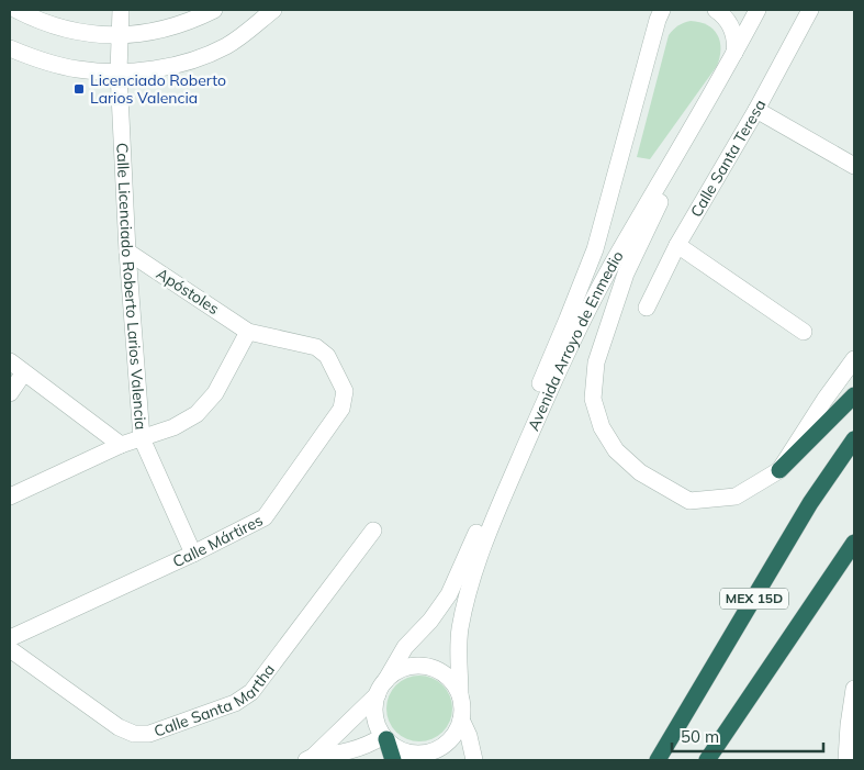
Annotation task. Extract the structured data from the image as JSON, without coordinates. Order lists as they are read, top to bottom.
{
  "streets": {
    "highway": ["MEX 15D"],
    "street": [
      "Calle Santa Teresa",
      "Calle Licenciado Roberto Larios Valencia",
      "Apóstoles",
      "Avenida Arroyo de Enmedio",
      "Calle Mártires",
      "Calle Santa Martha"
    ]
  },
  "crossings": [
    ["Calle Licenciado Roberto Larios Valencia", "Apóstoles"],
    ["Calle Licenciado Roberto Larios Valencia", "Calle Mártires"],
    ["Apóstoles", "Calle Mártires"]
  ],
  "places": {
    "transit": ["Licenciado Roberto Larios Valencia"]
  },
  "scale_bar": "50 m"
}
